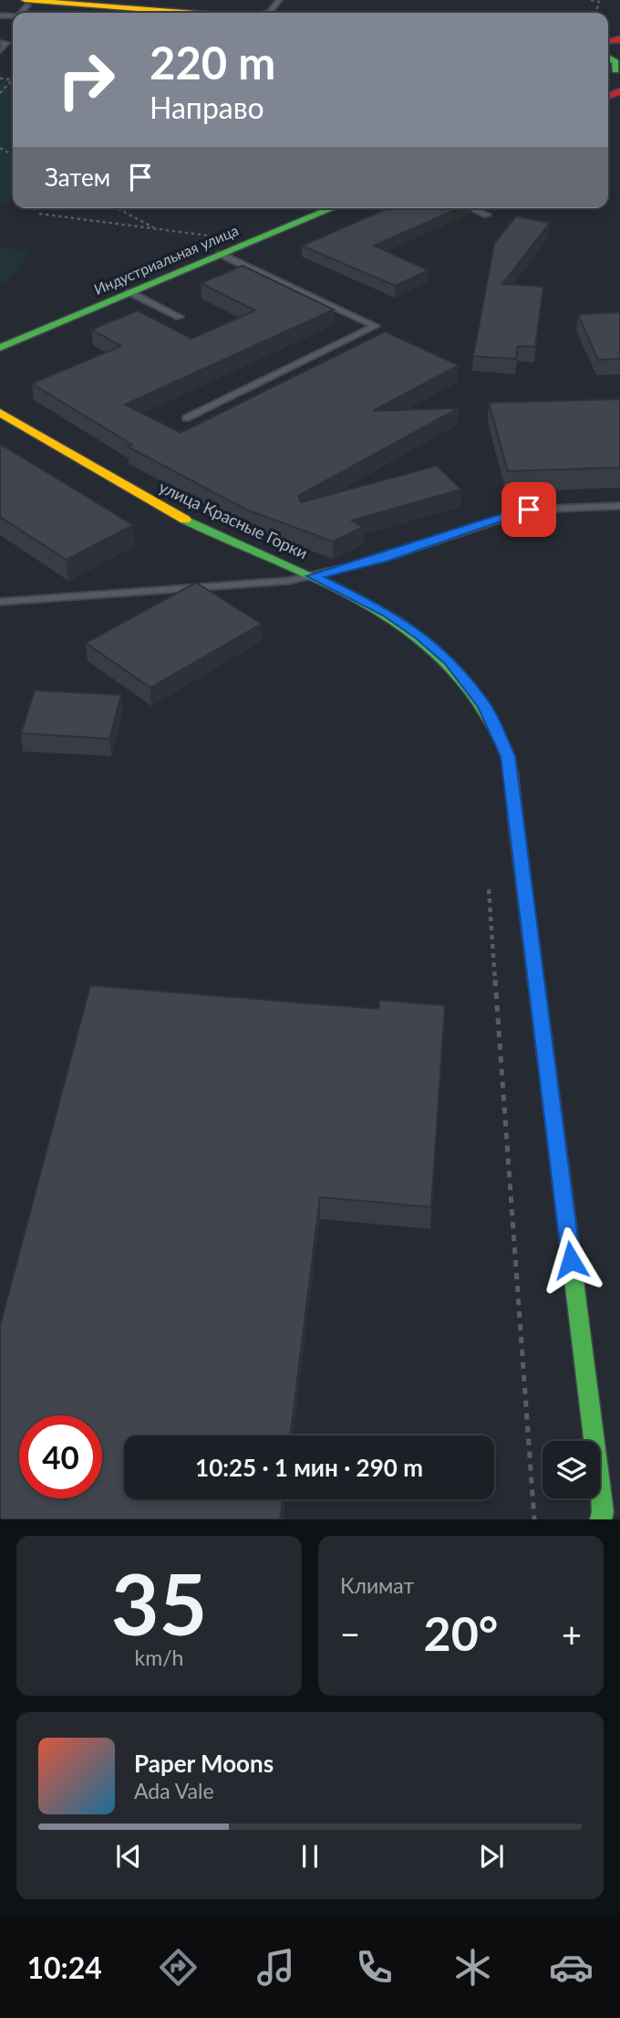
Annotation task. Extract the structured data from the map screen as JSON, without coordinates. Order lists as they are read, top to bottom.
{
  "streets": {
    "street": ["Индустриальная улица", "улица Красные Горки"]
  },
  "page": {
    "turn": ["220 m", "Направо"],
    "then": "Затем",
    "limit": "40",
    "trip": "10:25 · 1 мин · 290 m",
    "tile": [
      ["35", "km/h"],
      "Климат"
    ],
    "heat": ["−", "20°", "+"],
    "song": ["Paper Moons", "Ada Vale"],
    "tabs": "10:24"
  }
}
